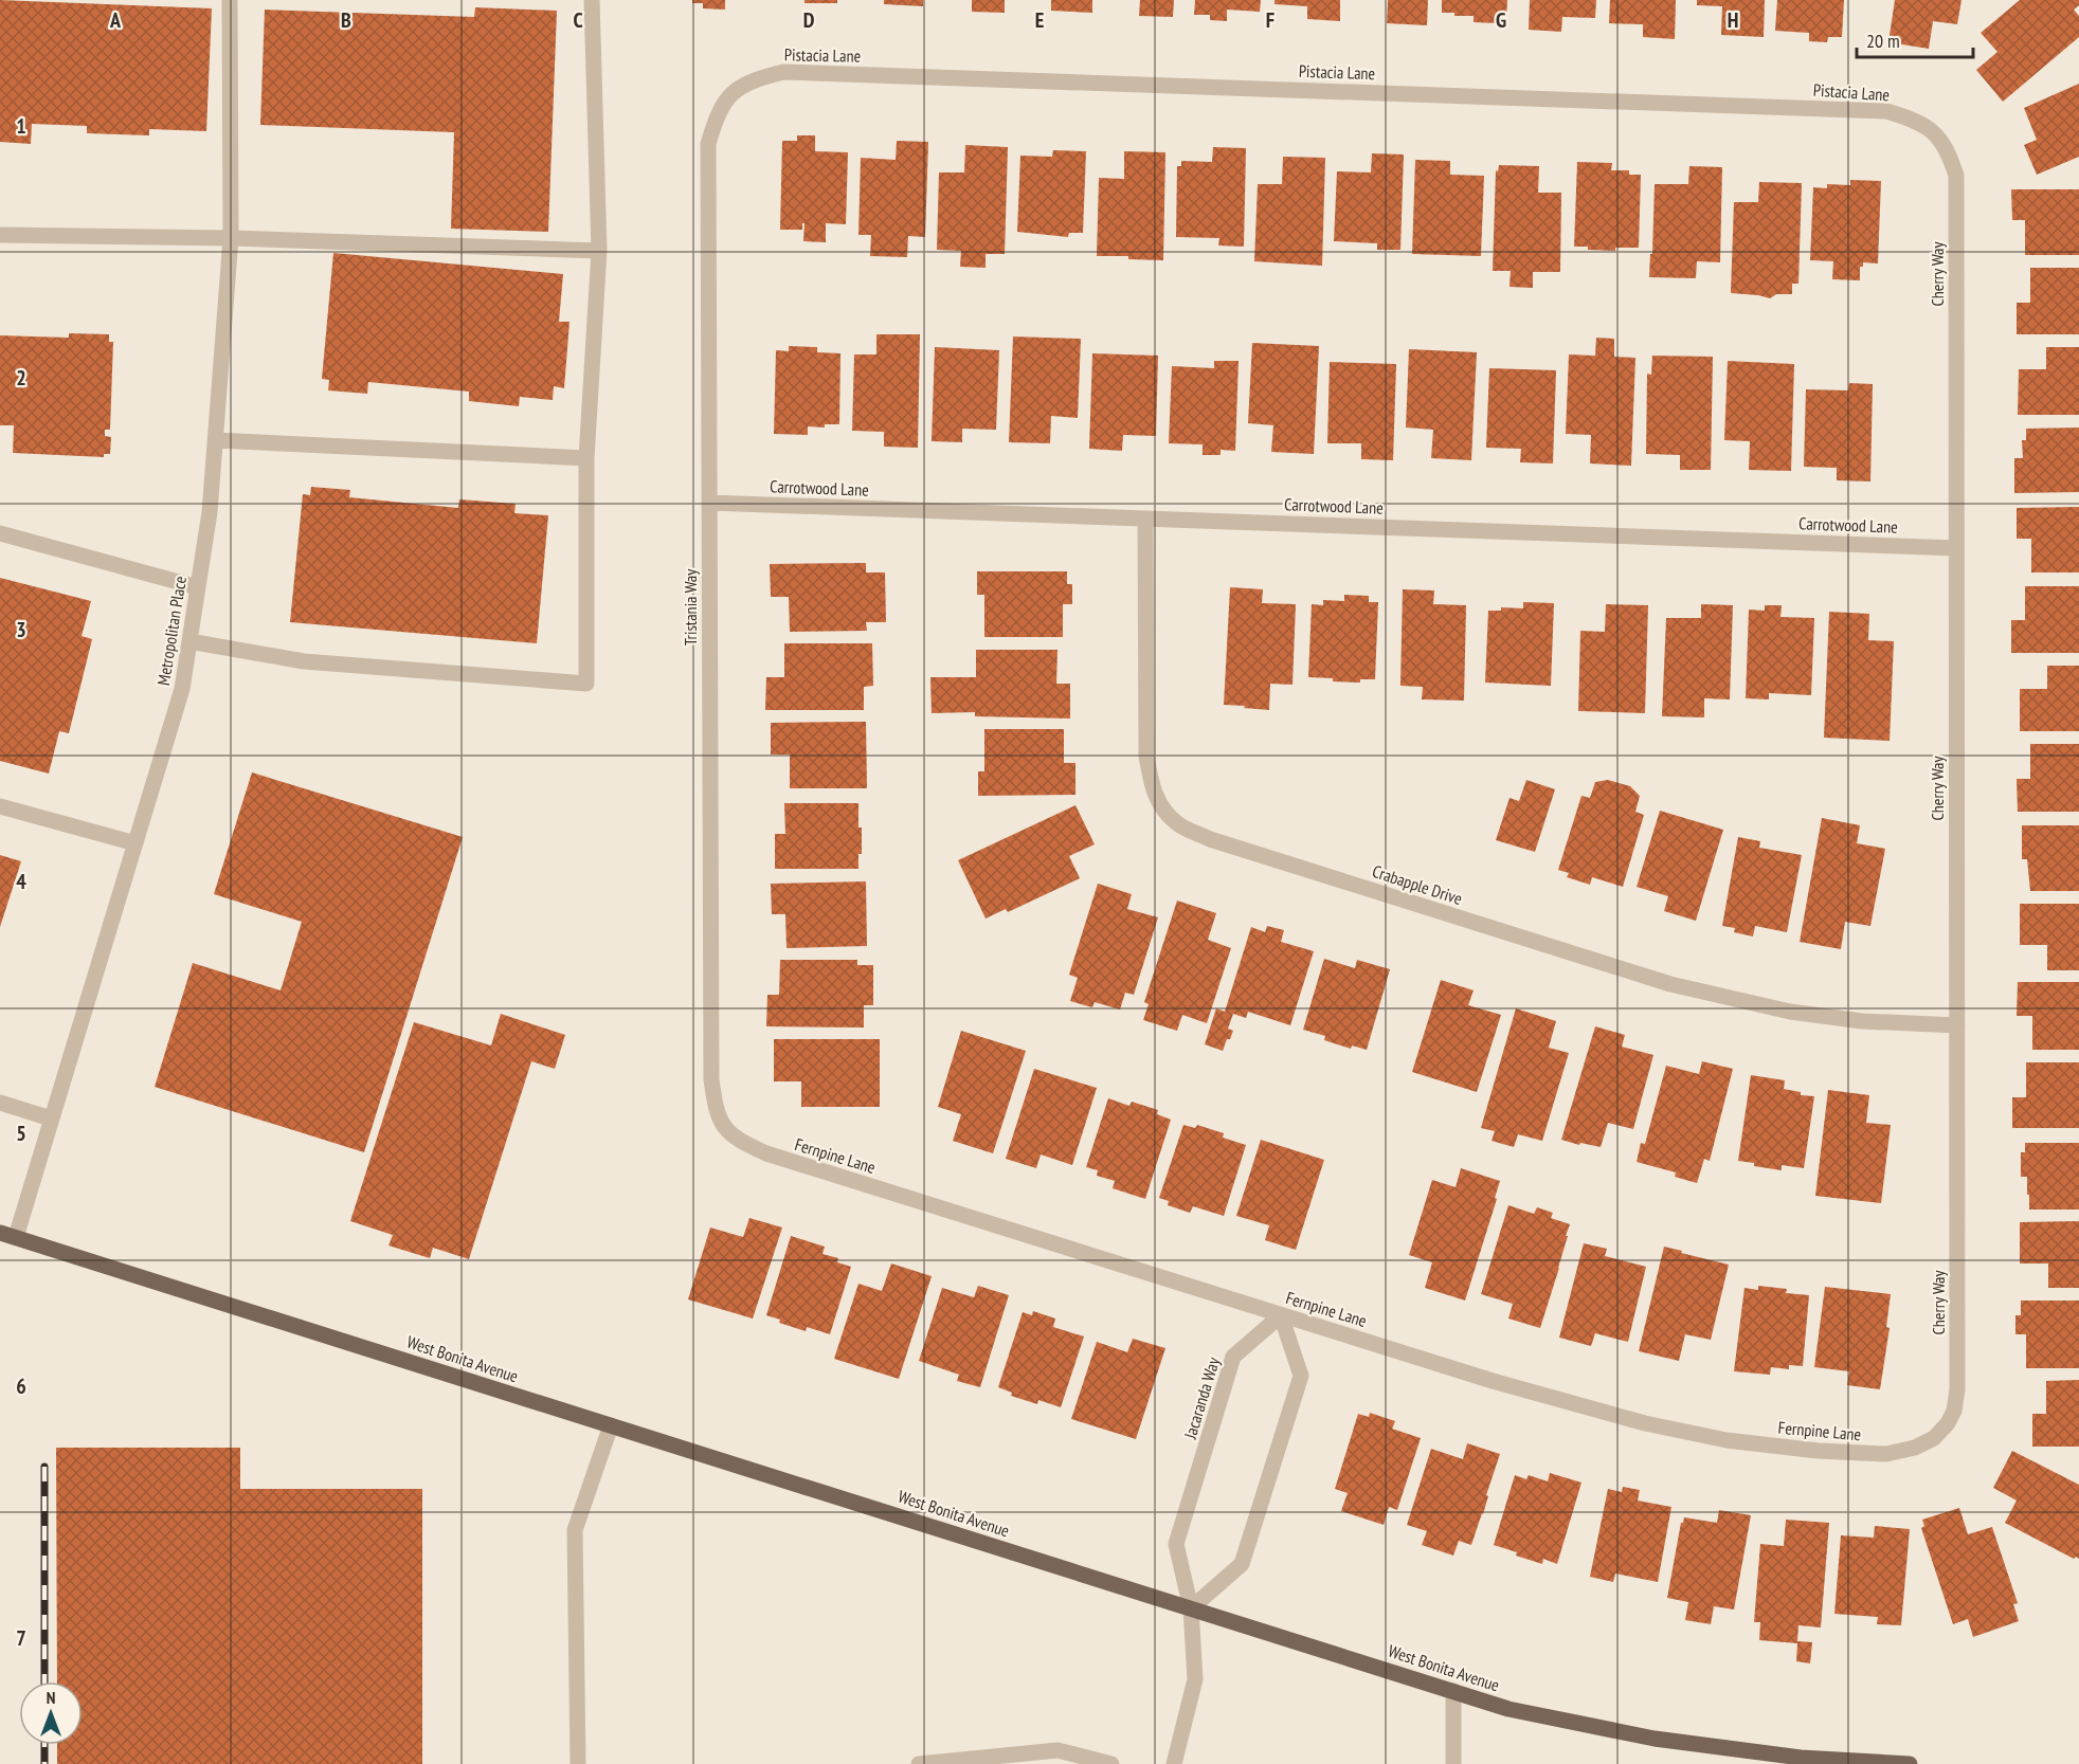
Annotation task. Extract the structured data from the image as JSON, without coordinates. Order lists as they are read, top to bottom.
{
  "streets": {
    "main road": ["West Bonita Avenue"],
    "street": [
      "Pistacia Lane",
      "Cherry Way",
      "Carrotwood Lane",
      "Tristania Way",
      "Metropolitan Place",
      "Crabapple Drive",
      "Fernpine Lane",
      "Jacaranda Way"
    ]
  },
  "crossings": [
    ["Pistacia Lane", "Cherry Way"],
    ["Pistacia Lane", "Tristania Way"],
    ["Cherry Way", "Carrotwood Lane"],
    ["Cherry Way", "Crabapple Drive"],
    ["Cherry Way", "Fernpine Lane"],
    ["Carrotwood Lane", "Tristania Way"],
    ["Carrotwood Lane", "Crabapple Drive"],
    ["Tristania Way", "Fernpine Lane"],
    ["Metropolitan Place", "West Bonita Avenue"],
    ["Fernpine Lane", "Jacaranda Way"],
    ["West Bonita Avenue", "Jacaranda Way"]
  ],
  "scale_bar": "20 m",
  "north": "top",
  "grid": {
    "columns": [
      "A",
      "B",
      "C",
      "D",
      "E",
      "F",
      "G",
      "H"
    ],
    "rows": [
      "1",
      "2",
      "3",
      "4",
      "5",
      "6",
      "7"
    ]
  }
}
